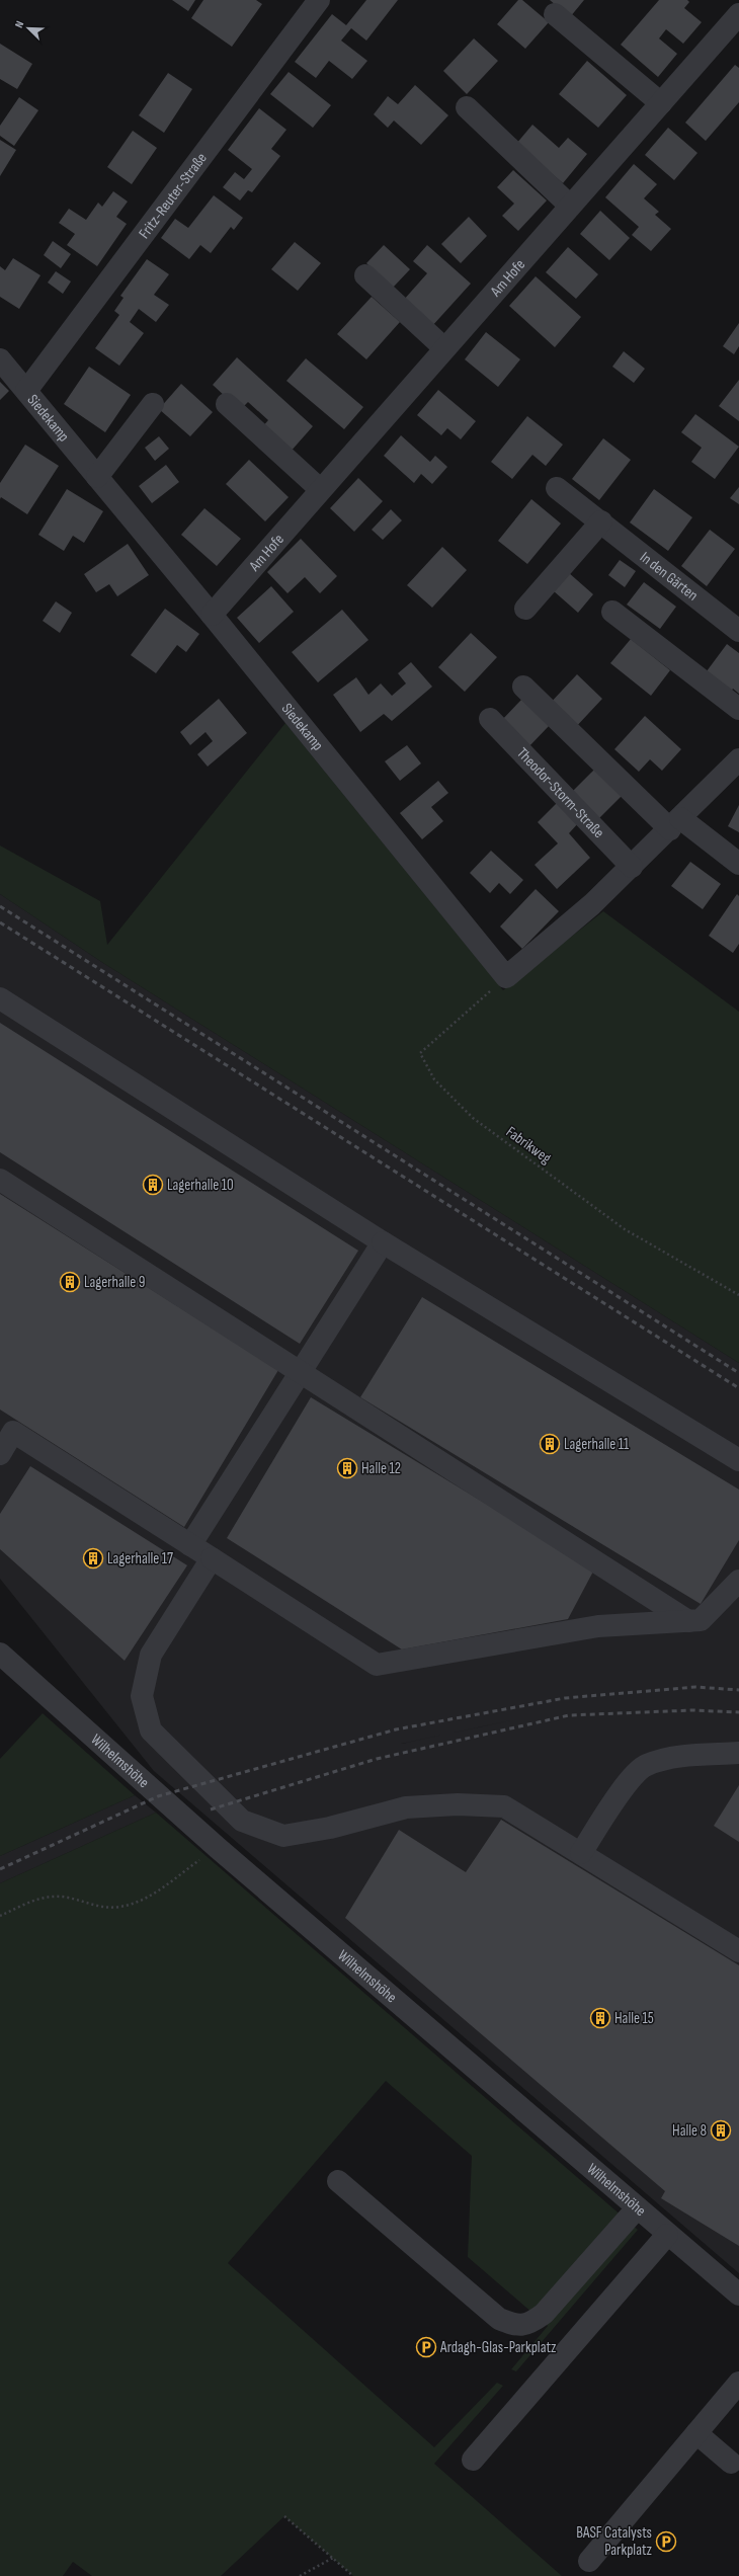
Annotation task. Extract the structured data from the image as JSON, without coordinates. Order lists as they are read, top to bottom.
{
  "streets": {
    "street": [
      "Fritz-Reuter-Straße",
      "Am Hofe",
      "Siedekamp",
      "In den Gärten",
      "Theodor-Storm-Straße",
      "Wilhelmshöhe"
    ],
    "path": ["Fabrikweg"]
  },
  "crossings": [
    ["Fritz-Reuter-Straße", "Siedekamp"],
    ["Am Hofe", "Siedekamp"],
    ["Siedekamp", "Fabrikweg"]
  ],
  "places": {
    "building": [
      "Lagerhalle 10",
      "Lagerhalle 9",
      "Lagerhalle 11",
      "Halle 12",
      "Lagerhalle 17",
      "Halle 15",
      "Halle 8"
    ],
    "parking": ["Ardagh-Glas-Parkplatz", "BASF Catalysts Parkplatz"]
  },
  "north": "top left"
}
